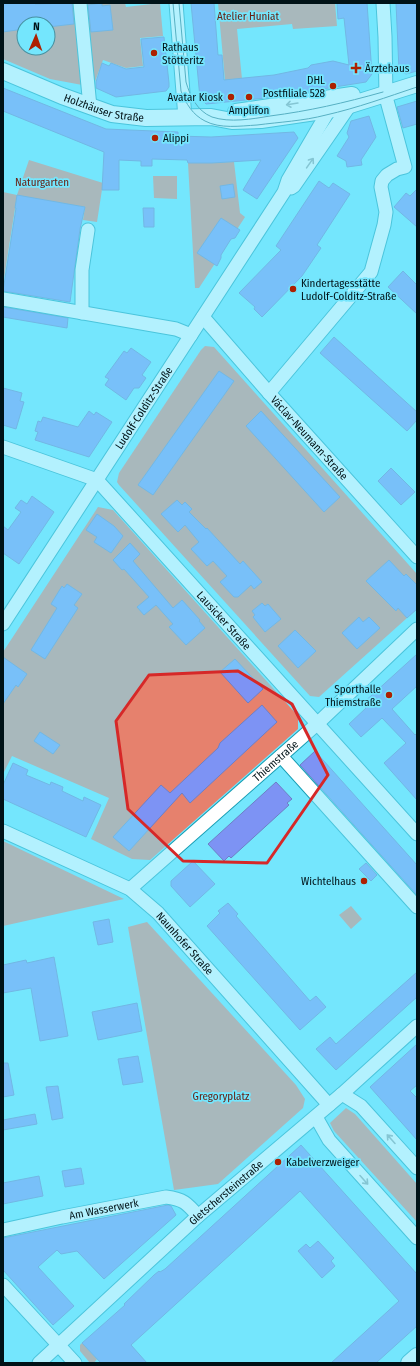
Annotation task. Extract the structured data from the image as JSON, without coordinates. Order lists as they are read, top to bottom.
{
  "streets": {
    "main road": ["Holzhäuser Straße"],
    "street": [
      "Ludolf-Colditz-Straße",
      "Václav-Neumann-Straße",
      "Lausicker Straße",
      "Thiemstraße",
      "Naunhofer Straße",
      "Gletschersteinstraße",
      "Am Wasserwerk"
    ]
  },
  "crossings": [
    ["Holzhäuser Straße", "Ludolf-Colditz-Straße"],
    ["Ludolf-Colditz-Straße", "Václav-Neumann-Straße"],
    ["Ludolf-Colditz-Straße", "Lausicker Straße"],
    ["Lausicker Straße", "Thiemstraße"],
    ["Thiemstraße", "Naunhofer Straße"],
    ["Naunhofer Straße", "Gletschersteinstraße"],
    ["Gletschersteinstraße", "Am Wasserwerk"]
  ],
  "parks": ["Atelier Huniat", "Naturgarten", "Gregoryplatz"],
  "places": {
    "other": [
      "Rathaus Stötteritz",
      "DHL Postfiliale 528",
      "Avatar Kiosk",
      "Amplifon",
      "Alippi",
      "Kindertagesstätte Ludolf-Colditz-Straße",
      "Sporthalle Thiemstraße",
      "Wichtelhaus",
      "Kabelverzweiger"
    ],
    "health": ["Ärztehaus"]
  },
  "north": "top"
}
